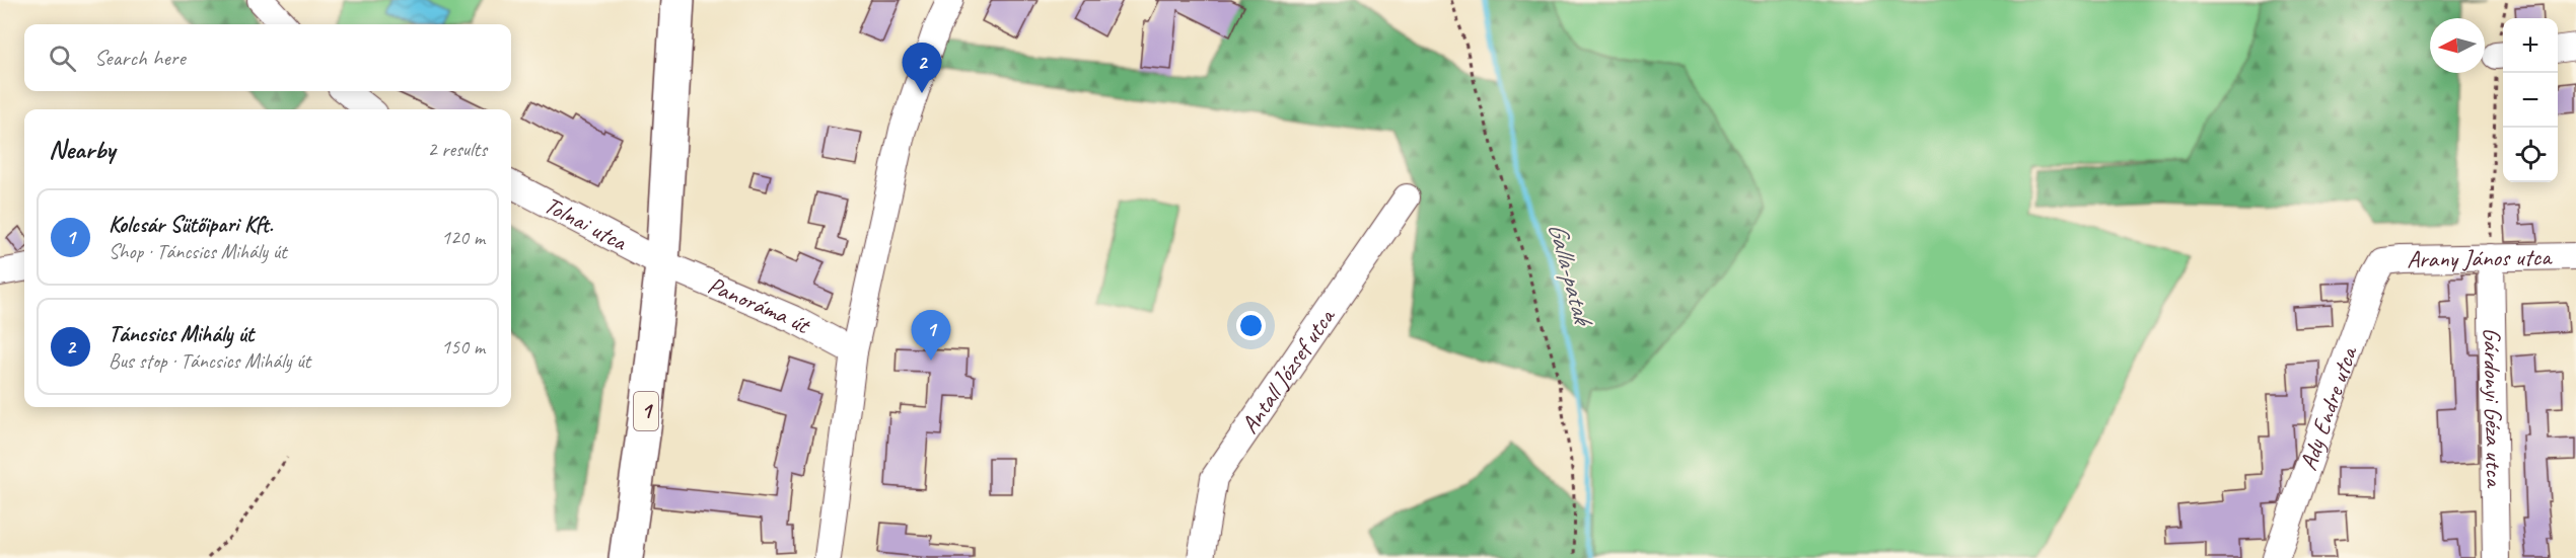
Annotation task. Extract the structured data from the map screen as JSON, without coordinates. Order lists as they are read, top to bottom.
{
  "streets": {
    "main road": ["1"],
    "street": [
      "Tolnai utca",
      "Arany János utca",
      "Panoráma út",
      "Antall József utca",
      "Gárdonyi Géza utca",
      "Ady Endre utca"
    ]
  },
  "crossings": [
    ["Tolnai utca", "Panoráma út"],
    ["Tolnai utca", "1"],
    ["Arany János utca", "Gárdonyi Géza utca"],
    ["Arany János utca", "Ady Endre utca"],
    ["Panoráma út", "1"]
  ],
  "water": ["Galla-patak"],
  "north": "left",
  "page": {
    "map_buttons": ["+", "−"],
    "search": "Search here",
    "pins": ["2", "1"],
    "heading": ["Nearby", "2 results"],
    "list": [
      {
        "mark": "1",
        "name": "Kolcsár Sütőipari Kft.",
        "note": "Shop · Táncsics Mihály út",
        "value": "120 m"
      },
      {
        "mark": "2",
        "name": "Táncsics Mihály út",
        "note": "Bus stop · Táncsics Mihály út",
        "value": "150 m"
      }
    ]
  }
}
